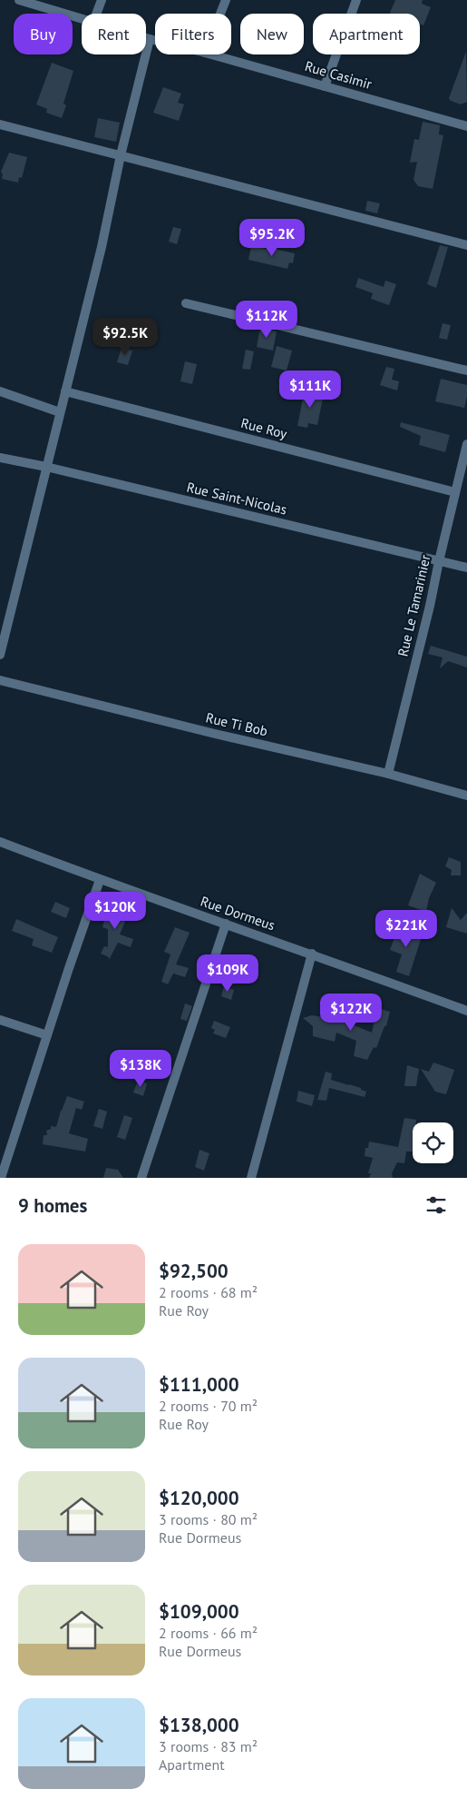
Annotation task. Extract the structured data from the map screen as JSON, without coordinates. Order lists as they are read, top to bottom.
{
  "streets": {
    "street": [
      "Rue Casimir",
      "Rue Roy",
      "Rue Saint-Nicolas",
      "Rue Le Tamarinier",
      "Rue Ti Bob",
      "Rue Dormeus"
    ]
  },
  "crossings": [
    ["Rue Roy", "Rue Le Tamarinier"],
    ["Rue Saint-Nicolas", "Rue Le Tamarinier"],
    ["Rue Le Tamarinier", "Rue Ti Bob"]
  ],
  "page": {
    "chip": [
      "Buy",
      "Rent",
      "Filters",
      "New",
      "Apartment"
    ],
    "price": [
      "$95.2K",
      "$112K",
      "$92.5K",
      "$111K",
      "$120K",
      "$221K",
      "$109K",
      "$122K",
      "$138K"
    ],
    "heading": "9 homes",
    "list": [
      {
        "name": "$92,500",
        "note": "2 rooms · 68 m² · Rue Roy"
      },
      {
        "name": "$111,000",
        "note": "2 rooms · 70 m² · Rue Roy"
      },
      {
        "name": "$120,000",
        "note": "3 rooms · 80 m² · Rue Dormeus"
      },
      {
        "name": "$109,000",
        "note": "2 rooms · 66 m² · Rue Dormeus"
      },
      {
        "name": "$138,000",
        "note": "3 rooms · 83 m² · Apartment"
      }
    ]
  }
}
